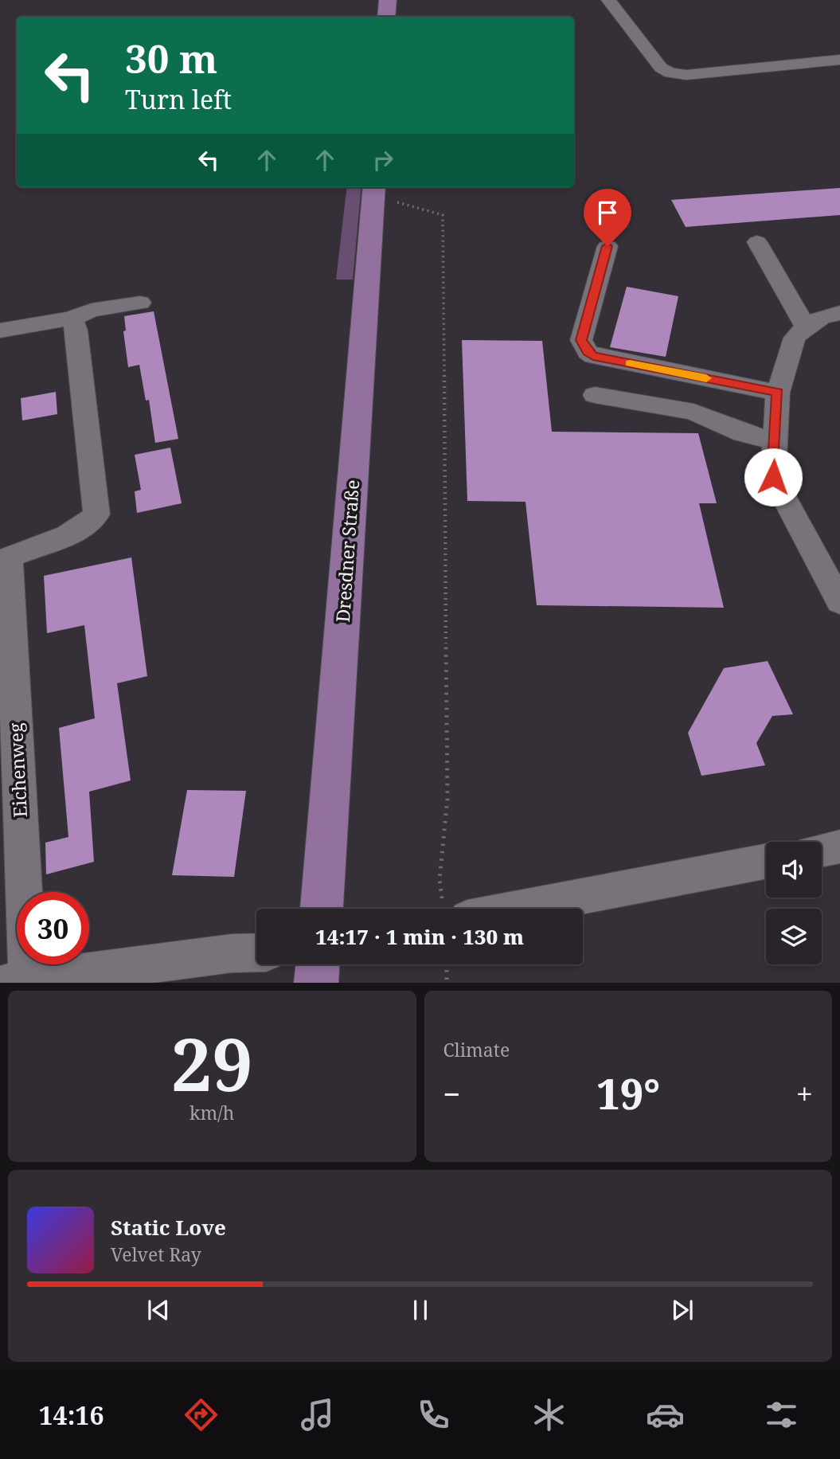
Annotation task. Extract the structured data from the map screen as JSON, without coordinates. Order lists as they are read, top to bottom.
{
  "streets": {
    "main road": ["Dresdner Straße"],
    "street": ["Eichenweg"]
  },
  "page": {
    "turn": ["30 m", "Turn left"],
    "limit": "30",
    "trip": "14:17 · 1 min · 130 m",
    "tile": [
      ["29", "km/h"],
      "Climate"
    ],
    "heat": ["−", "19°", "+"],
    "song": ["Static Love", "Velvet Ray"],
    "tabs": "14:16"
  }
}
